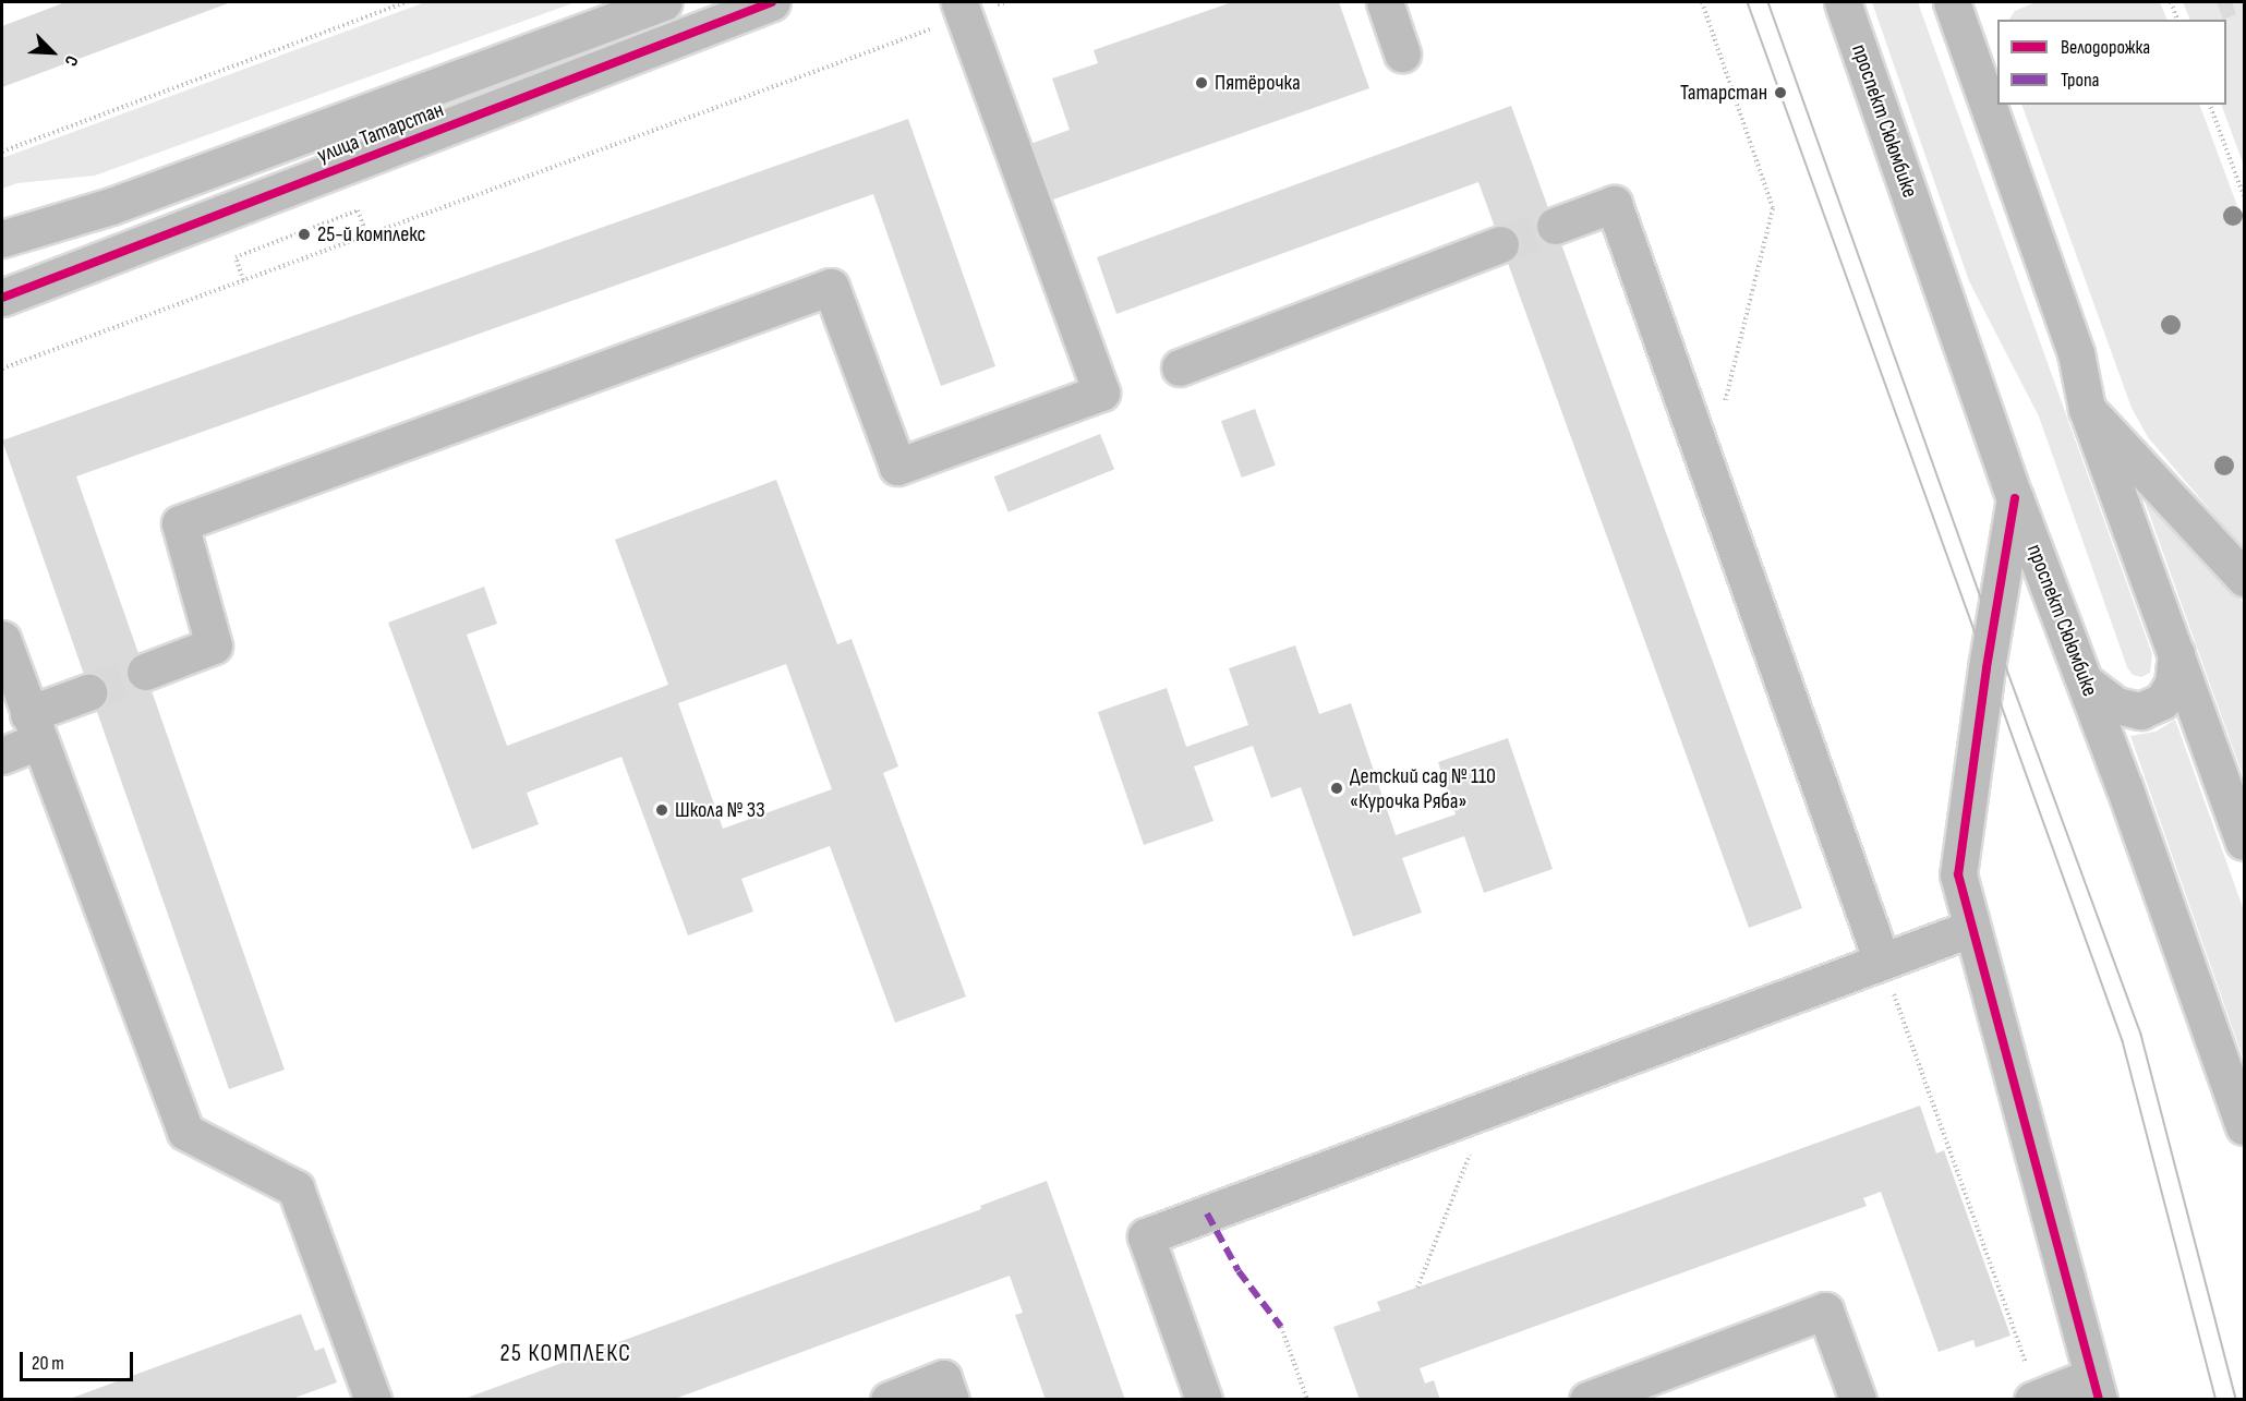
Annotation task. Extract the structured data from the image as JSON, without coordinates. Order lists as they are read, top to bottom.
{
  "streets": {
    "street": ["проспект Сююмбике", "улица Татарстан"]
  },
  "districts": ["25 КОМПЛЕКС"],
  "places": [
    "Пятёрочка",
    "Татарстан",
    "25-й комплекс",
    "Детский сад № 110 «Курочка Ряба»",
    "Школа № 33"
  ],
  "legend": ["Велодорожка", "Тропа"],
  "scale_bar": "20 m",
  "north": "bottom right"
}
